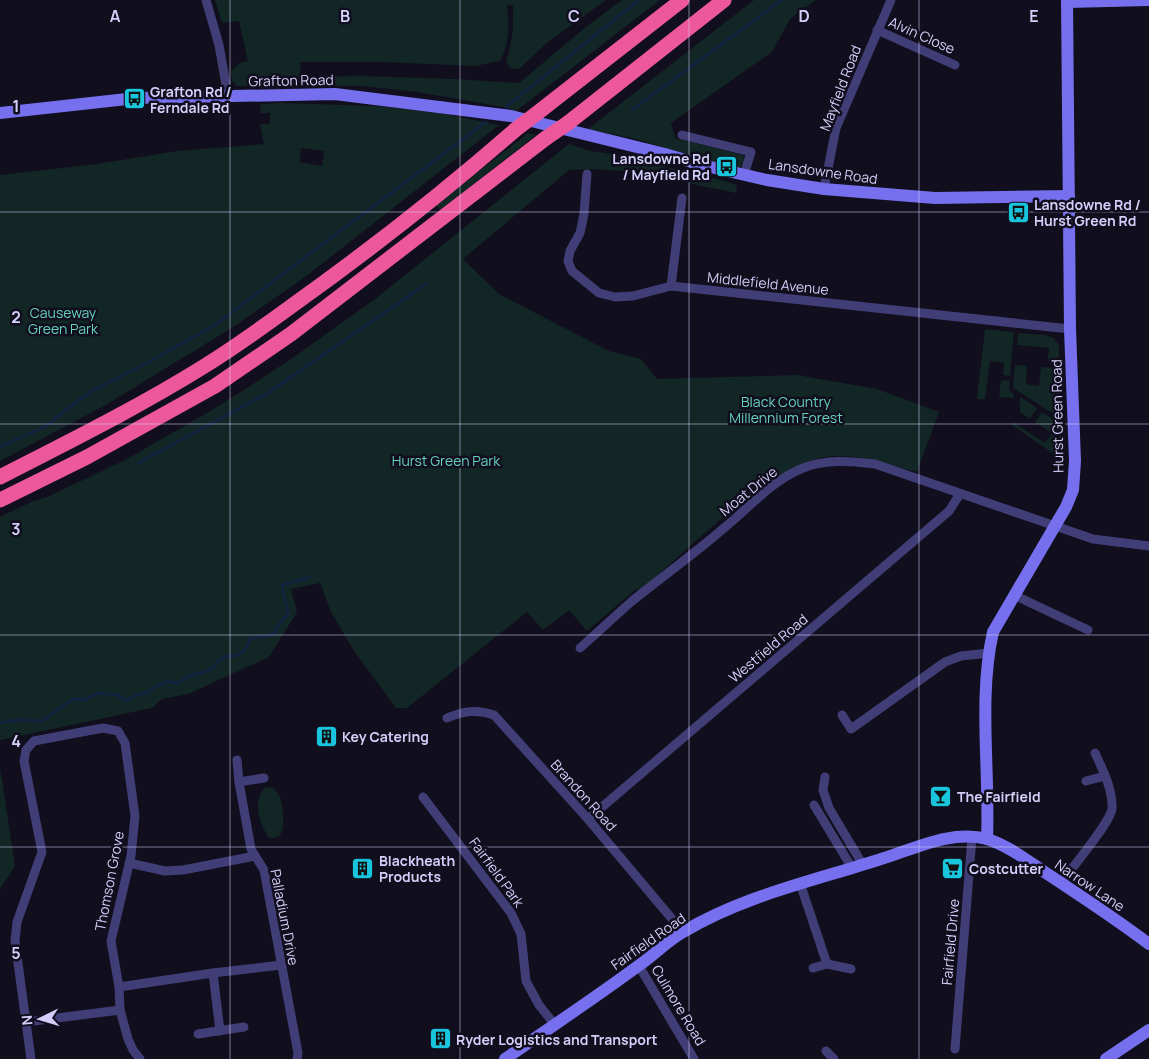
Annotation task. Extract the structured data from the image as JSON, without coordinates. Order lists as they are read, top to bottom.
{
  "streets": {
    "street": [
      "Alvin Close",
      "Grafton Road",
      "Mayfield Road",
      "Lansdowne Road",
      "Middlefield Avenue",
      "Hurst Green Road",
      "Moat Drive",
      "Westfield Road",
      "Brandon Road",
      "Fairfield Park",
      "Thomson Grove",
      "Narrow Lane",
      "Palladium Drive",
      "Fairfield Road",
      "Fairfield Drive",
      "Culmore Road"
    ]
  },
  "crossings": [
    ["Alvin Close", "Mayfield Road"],
    ["Grafton Road", "Lansdowne Road"],
    ["Mayfield Road", "Lansdowne Road"],
    ["Lansdowne Road", "Hurst Green Road"],
    ["Middlefield Avenue", "Hurst Green Road"],
    ["Hurst Green Road", "Moat Drive"],
    ["Hurst Green Road", "Narrow Lane"],
    ["Hurst Green Road", "Fairfield Road"],
    ["Moat Drive", "Westfield Road"],
    ["Westfield Road", "Brandon Road"],
    ["Brandon Road", "Fairfield Road"],
    ["Fairfield Park", "Fairfield Road"],
    ["Narrow Lane", "Fairfield Road"],
    ["Fairfield Road", "Fairfield Drive"],
    ["Fairfield Road", "Culmore Road"]
  ],
  "parks": ["Causeway Green Park", "Black Country Millennium Forest", "Hurst Green Park"],
  "places": {
    "bus stop": ["Grafton Rd / Ferndale Rd", "Lansdowne Rd / Mayfield Rd", "Lansdowne Rd / Hurst Green Rd"],
    "building": ["Key Catering", "Blackheath Products", "Ryder Logistics and Transport"],
    "bar": ["The Fairfield"],
    "supermarket": ["Costcutter"]
  },
  "north": "left",
  "grid": {
    "columns": [
      "A",
      "B",
      "C",
      "D",
      "E"
    ],
    "rows": [
      "1",
      "2",
      "3",
      "4",
      "5"
    ]
  }
}
